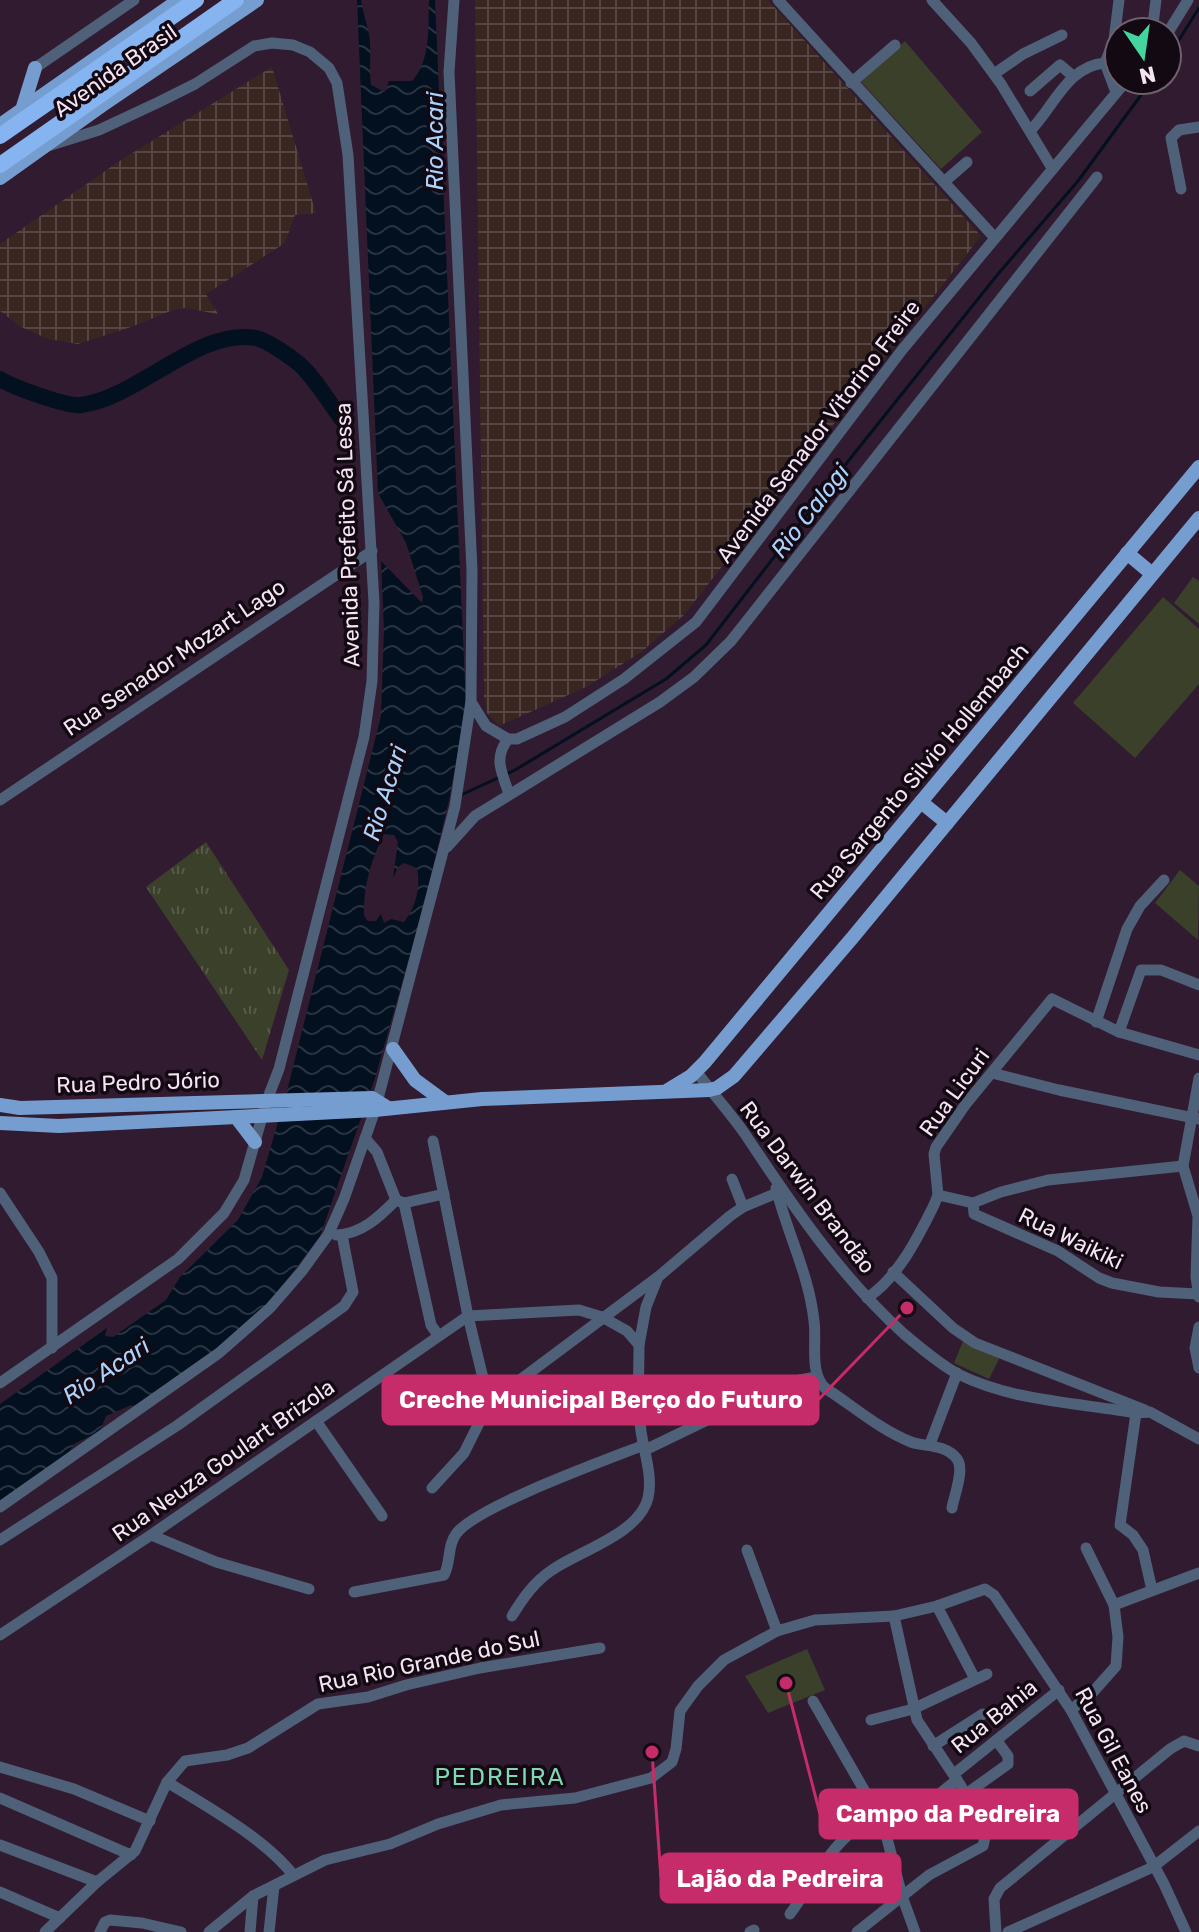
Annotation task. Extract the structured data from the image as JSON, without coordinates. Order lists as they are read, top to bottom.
{
  "streets": {
    "highway": ["Avenida Brasil"],
    "main road": ["Rua Sargento Silvio Hollembach", "Rua Pedro Jório"],
    "street": [
      "Avenida Senador Vitorino Freire",
      "Avenida Prefeito Sá Lessa",
      "Rua Senador Mozart Lago",
      "Rua Licuri",
      "Rua Darwin Brandão",
      "Rua Waikiki",
      "Rua Neuza Goulart Brizola",
      "Rua Rio Grande do Sul",
      "Rua Bahia",
      "Rua Gil Eanes"
    ]
  },
  "crossings": [
    ["Avenida Brasil", "Avenida Prefeito Sá Lessa"],
    ["Avenida Prefeito Sá Lessa", "Rua Senador Mozart Lago"],
    ["Avenida Prefeito Sá Lessa", "Rua Pedro Jório"],
    ["Rua Sargento Silvio Hollembach", "Rua Darwin Brandão"],
    ["Rua Licuri", "Rua Waikiki"],
    ["Rua Bahia", "Rua Gil Eanes"]
  ],
  "districts": ["PEDREIRA"],
  "water": ["Rio Acari", "Rio Calogi"],
  "places": ["Creche Municipal Berço do Futuro", "Campo da Pedreira", "Lajão da Pedreira"],
  "north": "bottom"
}
